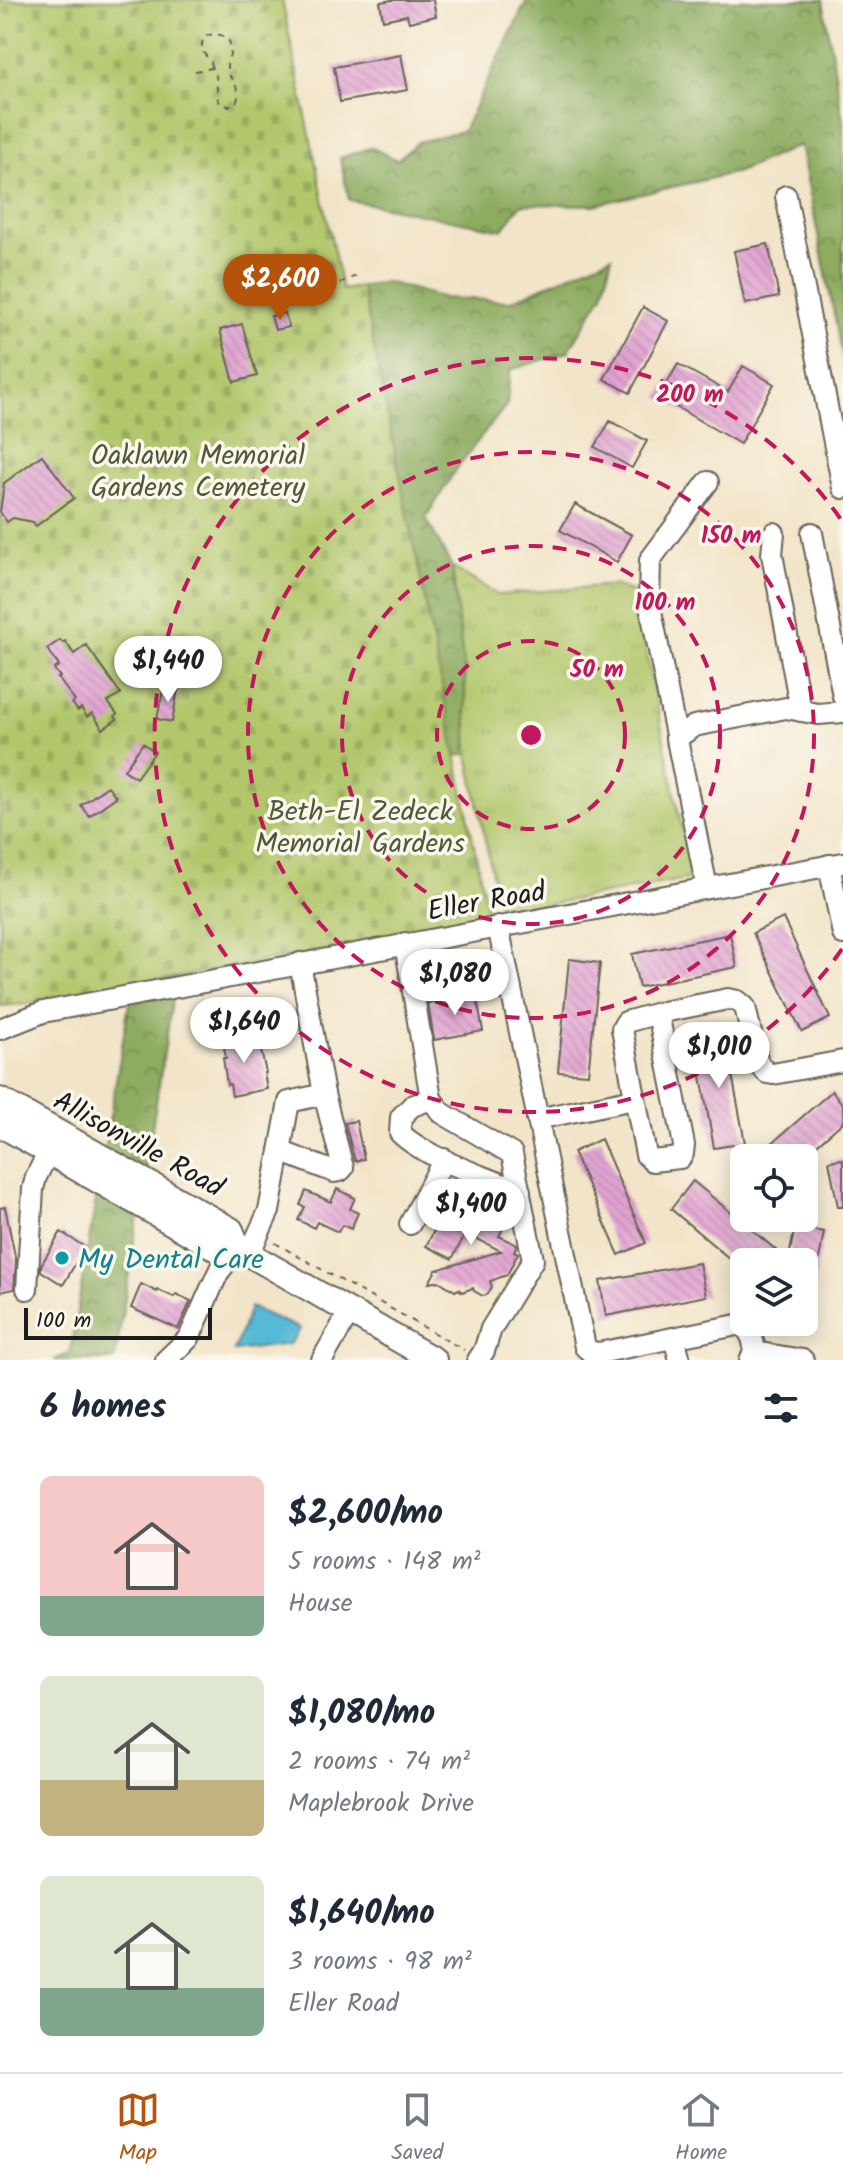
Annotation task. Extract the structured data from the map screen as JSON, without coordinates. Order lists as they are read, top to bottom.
{
  "streets": {
    "main road": ["Allisonville Road"],
    "street": ["Eller Road"]
  },
  "parks": ["Oaklawn Memorial Gardens Cemetery", "Beth-El Zedeck Memorial Gardens"],
  "places": ["My Dental Care"],
  "scale_bar": "100 m",
  "page": {
    "price": [
      "$2,600",
      "$1,440",
      "$1,080",
      "$1,640",
      "$1,010",
      "$1,400"
    ],
    "scale": "100 m",
    "heading": "6 homes",
    "list": [
      {
        "name": "$2,600/mo",
        "note": "5 rooms · 148 m² · House"
      },
      {
        "name": "$1,080/mo",
        "note": "2 rooms · 74 m² · Maplebrook Drive"
      },
      {
        "name": "$1,640/mo",
        "note": "3 rooms · 98 m² · Eller Road"
      }
    ],
    "tabs": ["Map", "Saved", "Home"]
  },
  "rings": [
    "200 m",
    "150 m",
    "100 m",
    "50 m"
  ]
}
